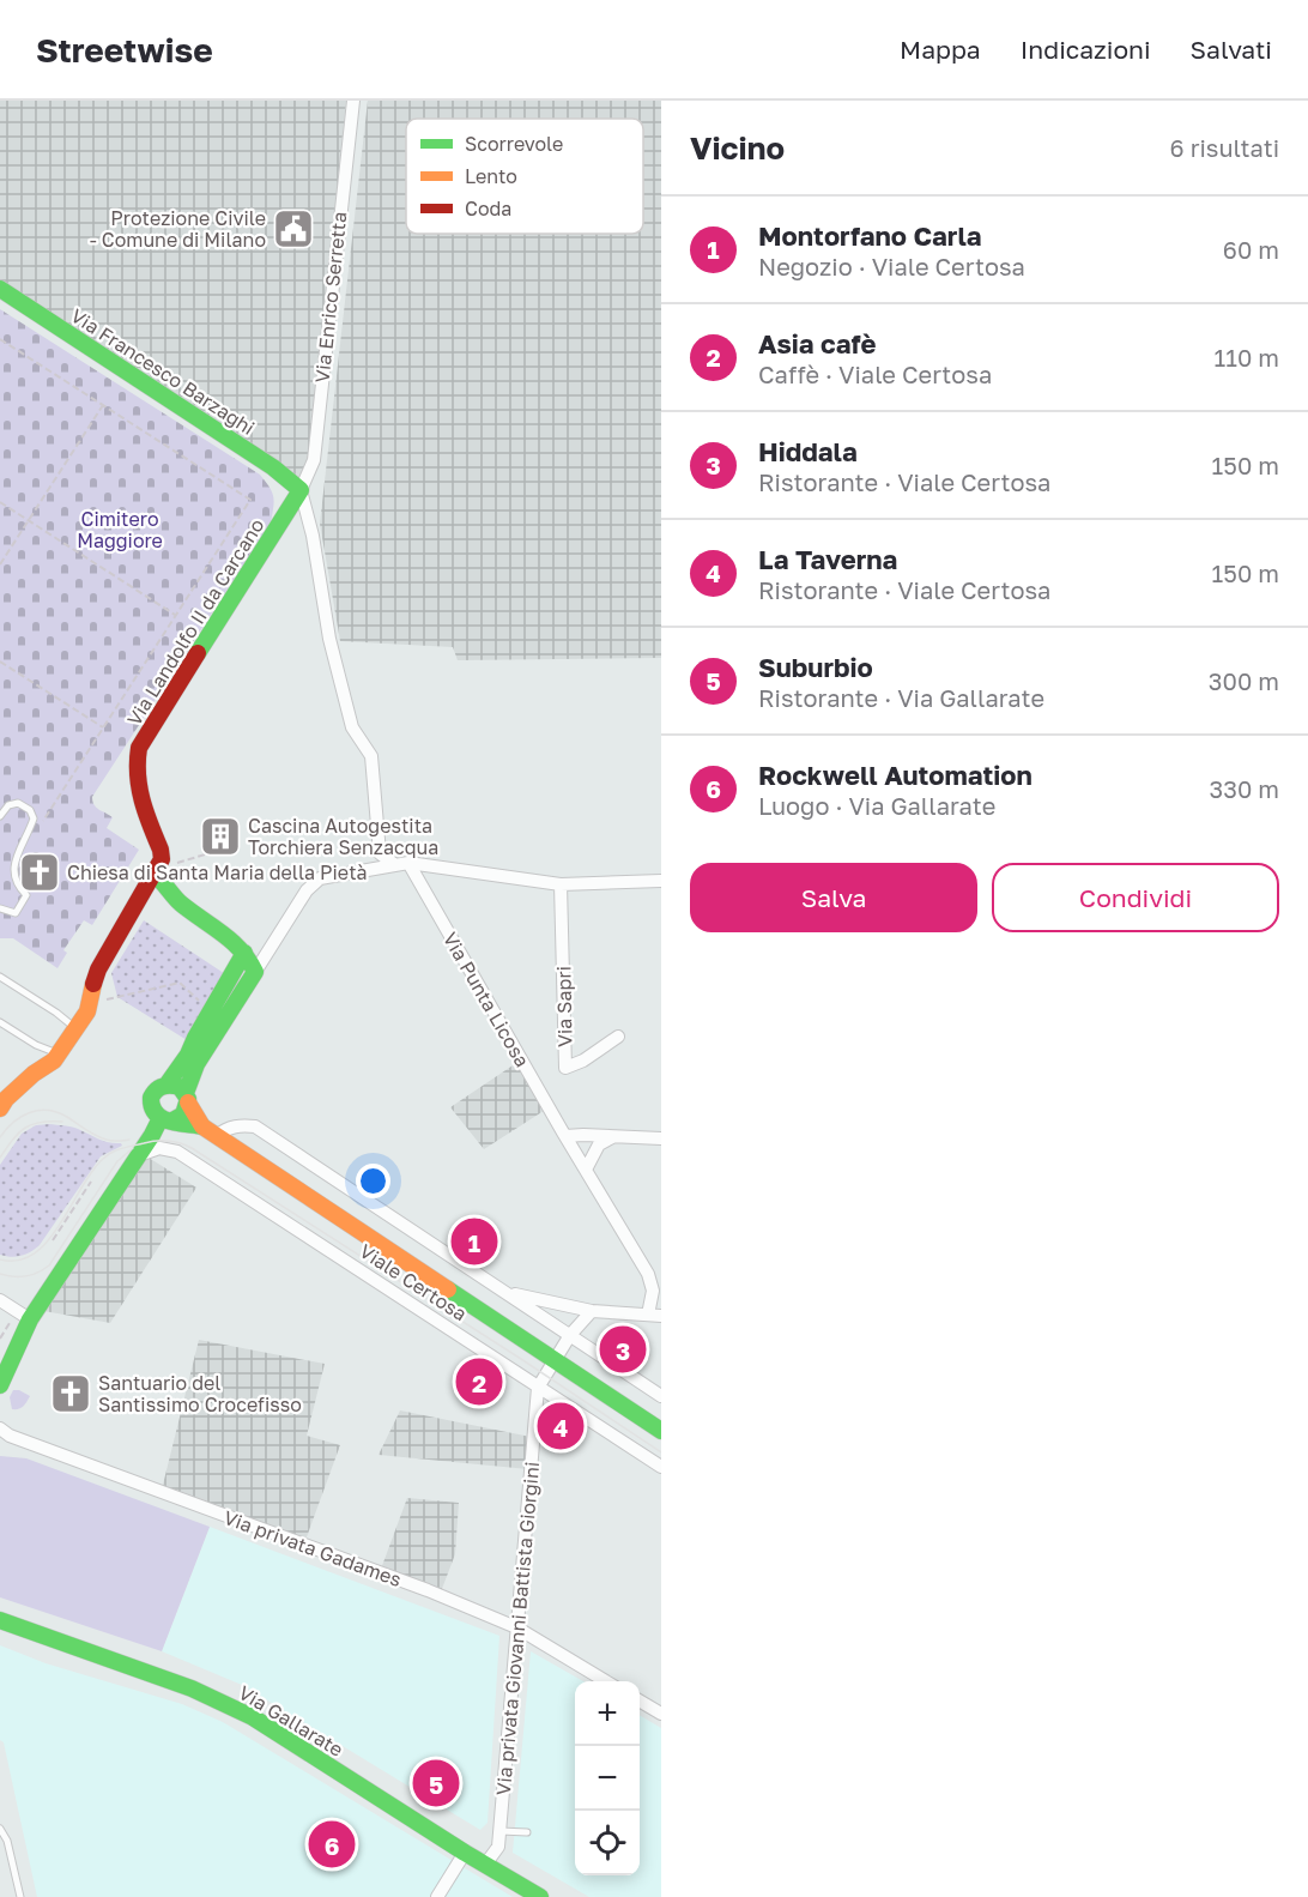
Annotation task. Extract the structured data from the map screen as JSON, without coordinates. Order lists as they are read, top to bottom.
{
  "streets": {
    "main road": [
      "Via Francesco Barzaghi",
      "Via Landolfo II da Carcano",
      "Viale Certosa",
      "Via Gallarate"
    ],
    "street": [
      "Via Enrico Serretta",
      "Via Punta Licosa",
      "Via Sapri",
      "Via privata Gadames",
      "Via privata Giovanni Battista Giorgini"
    ]
  },
  "crossings": [
    ["Via Enrico Serretta", "Via Francesco Barzaghi"],
    ["Via Enrico Serretta", "Via Landolfo II da Carcano"],
    ["Via Enrico Serretta", "Via Punta Licosa"],
    ["Via Francesco Barzaghi", "Via Landolfo II da Carcano"],
    ["Via Francesco Barzaghi", "Via Punta Licosa"],
    ["Via Landolfo II da Carcano", "Via Punta Licosa"],
    ["Via Punta Licosa", "Viale Certosa"],
    ["Viale Certosa", "Via privata Giovanni Battista Giorgini"],
    ["Via privata Gadames", "Via privata Giovanni Battista Giorgini"],
    ["Via privata Giovanni Battista Giorgini", "Via Gallarate"]
  ],
  "parks": ["Cimitero Maggiore"],
  "places": {
    "public building": ["Protezione Civile - Comune di Milano"],
    "building": ["Cascina Autogestita Torchiera Senzacqua"],
    "church": ["Chiesa di Santa Maria della Pietà", "Santuario del Santissimo Crocefisso"]
  },
  "legend": ["Scorrevole", "Lento", "Coda"],
  "page": {
    "header": "Streetwise",
    "nav": ["Mappa", "Indicazioni", "Salvati"],
    "heading": ["Vicino", "6 risultati"],
    "list": [
      {
        "mark": "1",
        "name": "Montorfano Carla",
        "note": "Negozio · Viale Certosa",
        "value": "60 m"
      },
      {
        "mark": "2",
        "name": "Asia cafè",
        "note": "Caffè · Viale Certosa",
        "value": "110 m"
      },
      {
        "mark": "3",
        "name": "Hiddala",
        "note": "Ristorante · Viale Certosa",
        "value": "150 m"
      },
      {
        "mark": "4",
        "name": "La Taverna",
        "note": "Ristorante · Viale Certosa",
        "value": "150 m"
      },
      {
        "mark": "5",
        "name": "Suburbio",
        "note": "Ristorante · Via Gallarate",
        "value": "300 m"
      },
      {
        "mark": "6",
        "name": "Rockwell Automation",
        "note": "Luogo · Via Gallarate",
        "value": "330 m"
      }
    ],
    "buttons": ["Salva", "Condividi"],
    "pins": [
      "1",
      "3",
      "2",
      "4",
      "5",
      "6"
    ],
    "map_buttons": ["+", "−"]
  }
}
